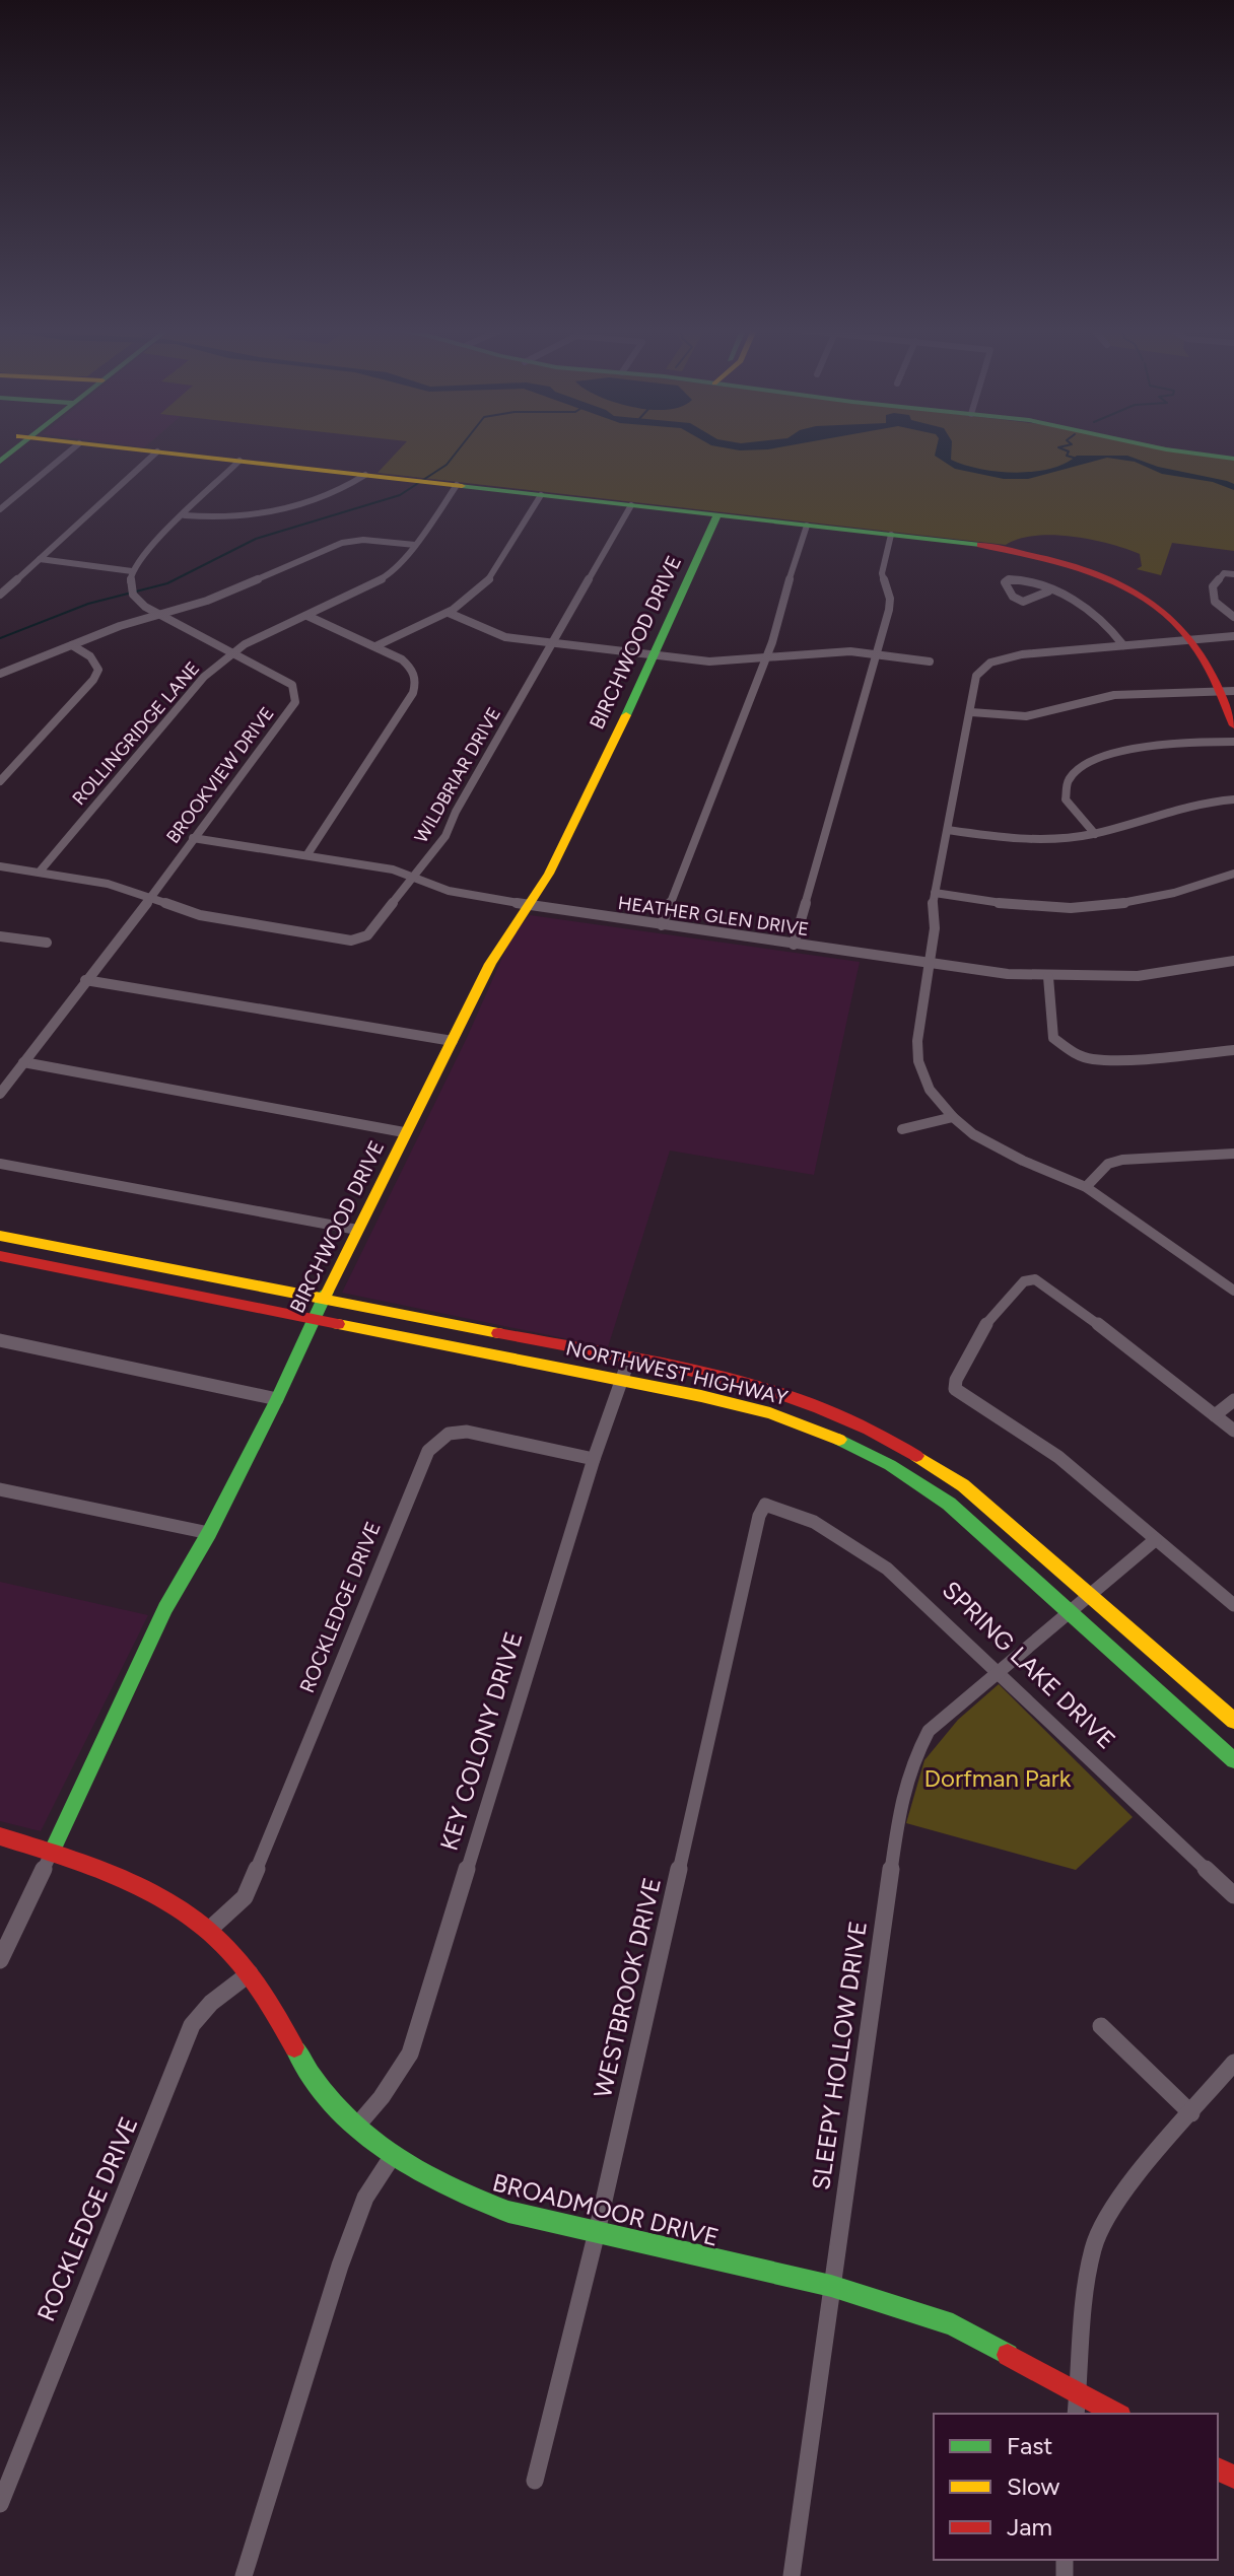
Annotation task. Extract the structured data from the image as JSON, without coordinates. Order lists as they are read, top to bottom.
{
  "streets": {
    "street": [
      "BIRCHWOOD DRIVE",
      "ROLLINGRIDGE LANE",
      "BROOKVIEW DRIVE",
      "WILDBRIAR DRIVE",
      "HEATHER GLEN DRIVE",
      "NORTHWEST HIGHWAY",
      "ROCKLEDGE DRIVE",
      "SPRING LAKE DRIVE",
      "KEY COLONY DRIVE",
      "WESTBROOK DRIVE",
      "SLEEPY HOLLOW DRIVE",
      "BROADMOOR DRIVE"
    ]
  },
  "crossings": [
    ["BIRCHWOOD DRIVE", "HEATHER GLEN DRIVE"],
    ["BIRCHWOOD DRIVE", "NORTHWEST HIGHWAY"],
    ["BIRCHWOOD DRIVE", "BROADMOOR DRIVE"],
    ["ROLLINGRIDGE LANE", "BROOKVIEW DRIVE"],
    ["ROLLINGRIDGE LANE", "WILDBRIAR DRIVE"],
    ["BROOKVIEW DRIVE", "WILDBRIAR DRIVE"],
    ["BROOKVIEW DRIVE", "HEATHER GLEN DRIVE"],
    ["WILDBRIAR DRIVE", "HEATHER GLEN DRIVE"],
    ["NORTHWEST HIGHWAY", "KEY COLONY DRIVE"],
    ["NORTHWEST HIGHWAY", "SLEEPY HOLLOW DRIVE"],
    ["ROCKLEDGE DRIVE", "KEY COLONY DRIVE"],
    ["ROCKLEDGE DRIVE", "BROADMOOR DRIVE"],
    ["SPRING LAKE DRIVE", "WESTBROOK DRIVE"],
    ["SPRING LAKE DRIVE", "SLEEPY HOLLOW DRIVE"],
    ["KEY COLONY DRIVE", "BROADMOOR DRIVE"],
    ["WESTBROOK DRIVE", "BROADMOOR DRIVE"],
    ["SLEEPY HOLLOW DRIVE", "BROADMOOR DRIVE"]
  ],
  "parks": ["Dorfman Park"],
  "legend": ["Fast", "Slow", "Jam"]
}
